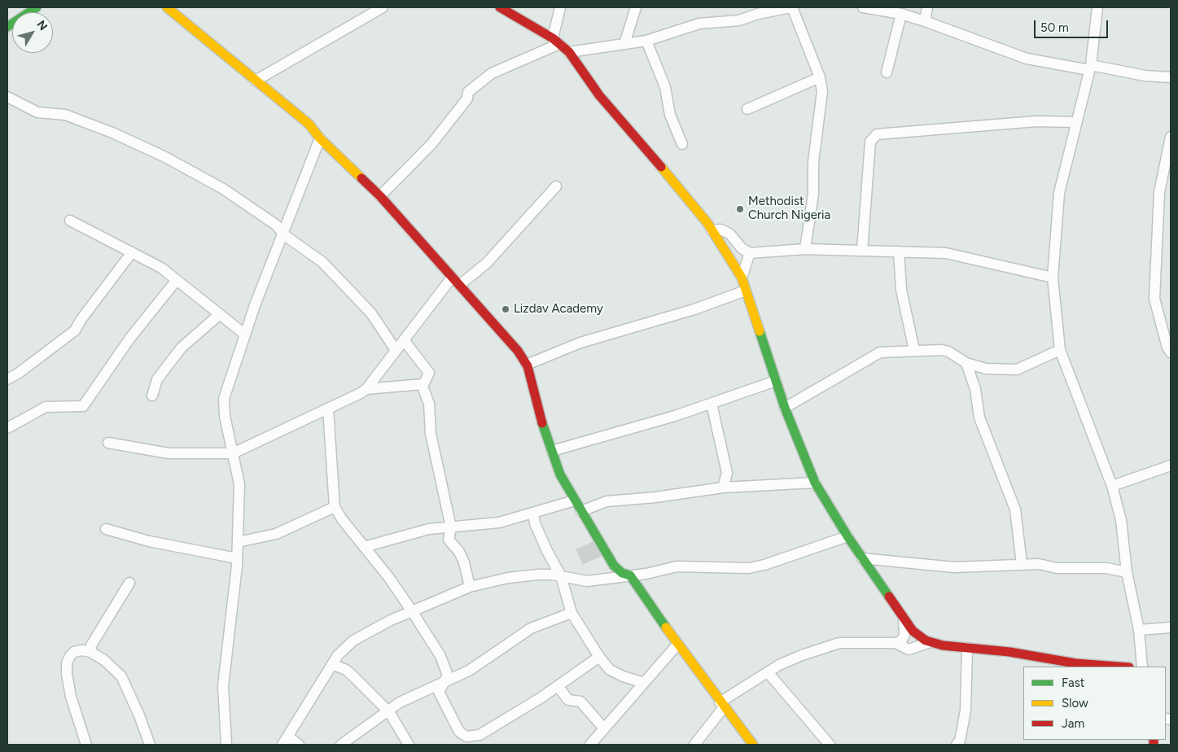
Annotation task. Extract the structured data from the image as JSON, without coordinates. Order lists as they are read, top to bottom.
{
  "places": ["Methodist Church Nigeria", "Lizdav Academy"],
  "legend": ["Fast", "Slow", "Jam"],
  "scale_bar": "50 m",
  "north": "top right"
}
